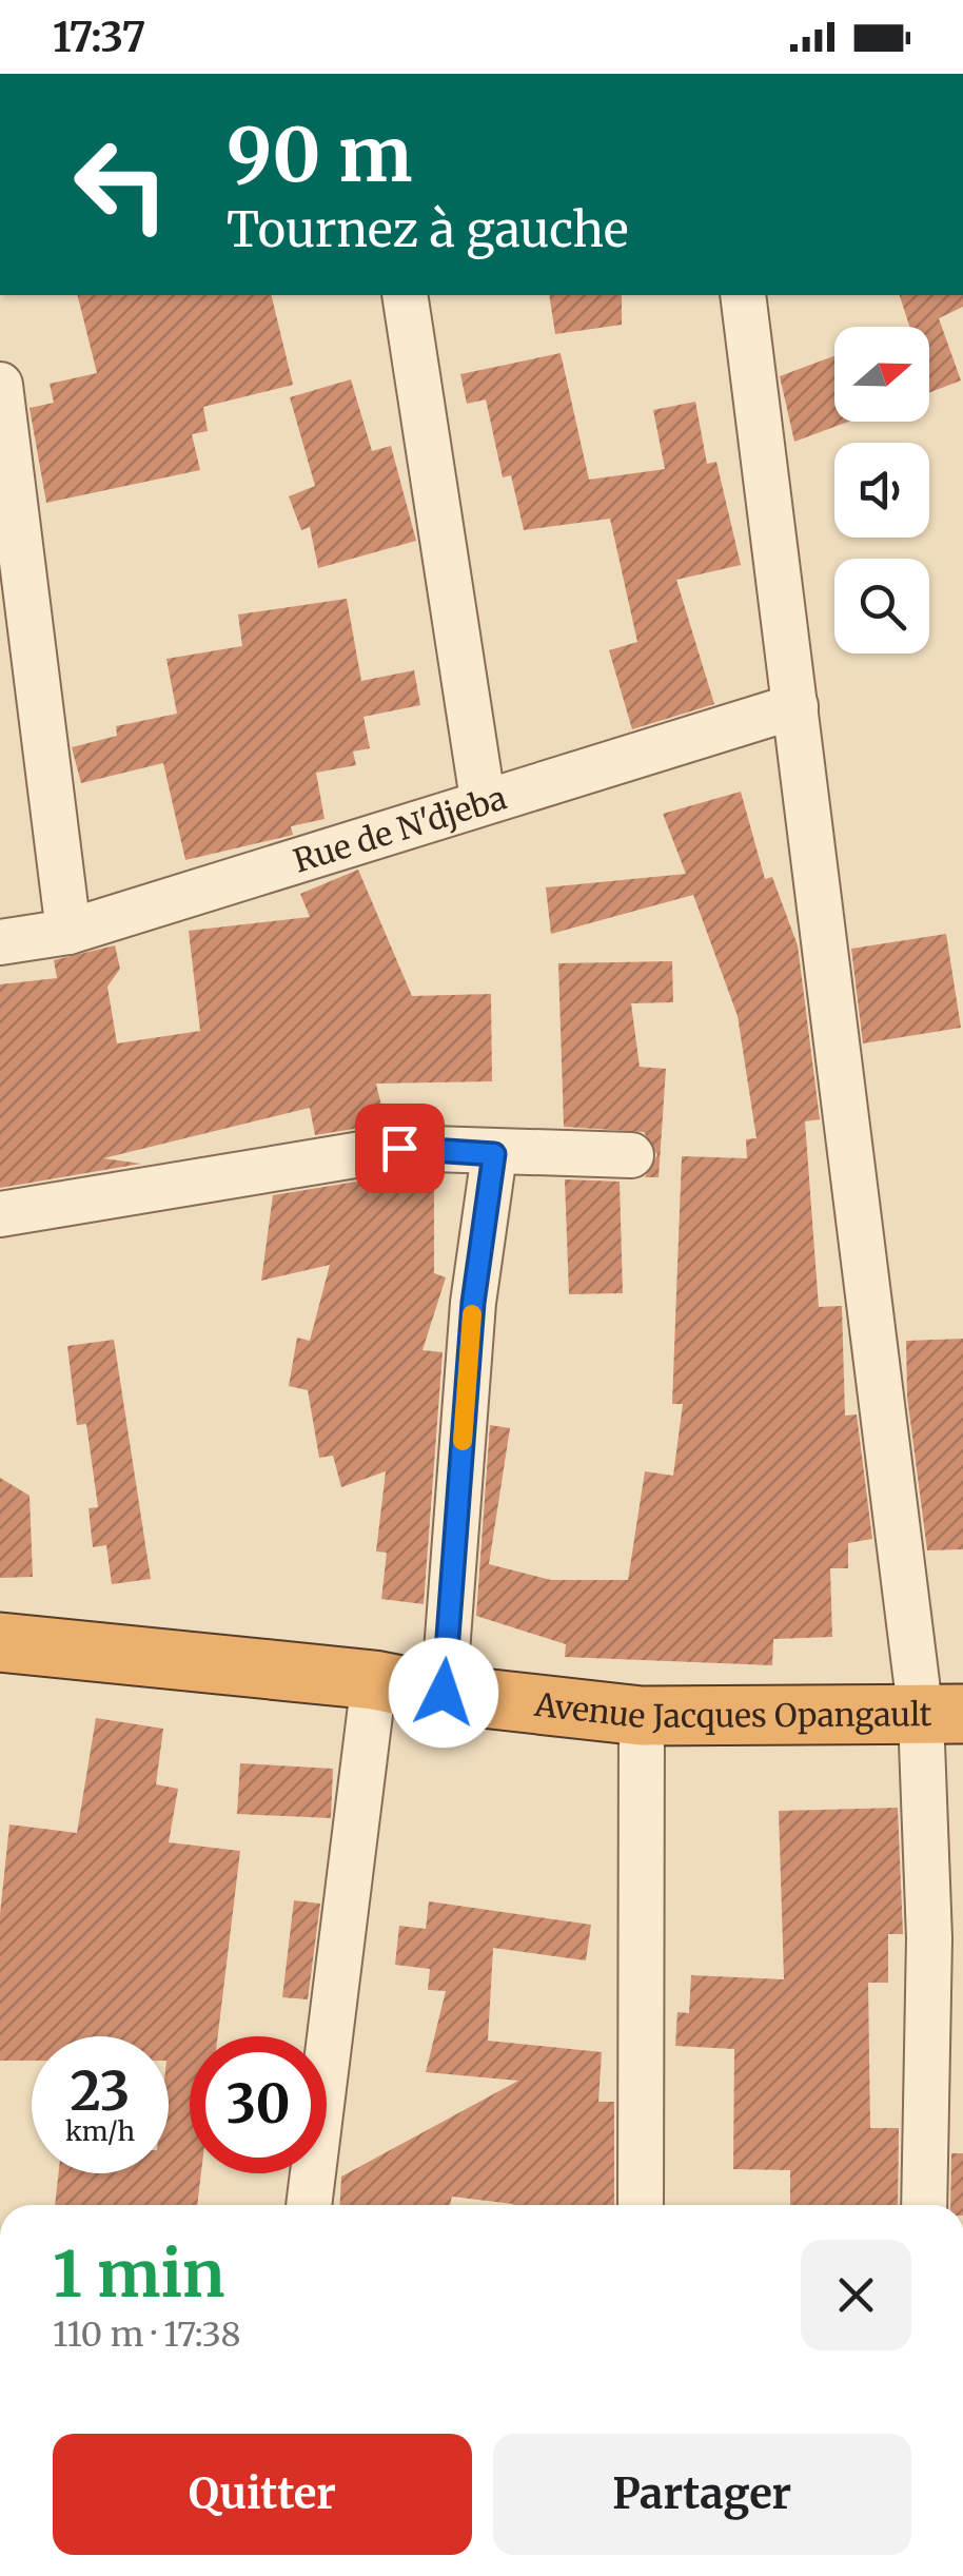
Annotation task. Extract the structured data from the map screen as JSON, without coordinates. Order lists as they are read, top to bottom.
{
  "streets": {
    "highway": ["Avenue Jacques Opangault"],
    "street": ["Rue de N'djeba"]
  },
  "north": "right",
  "page": {
    "status": "17:37",
    "turn": ["90 m", "Tournez à gauche"],
    "speed": "23 km/h",
    "limit": "30",
    "heading": ["1 min", "110 m · 17:38"],
    "buttons": ["Quitter", "Partager"]
  }
}
